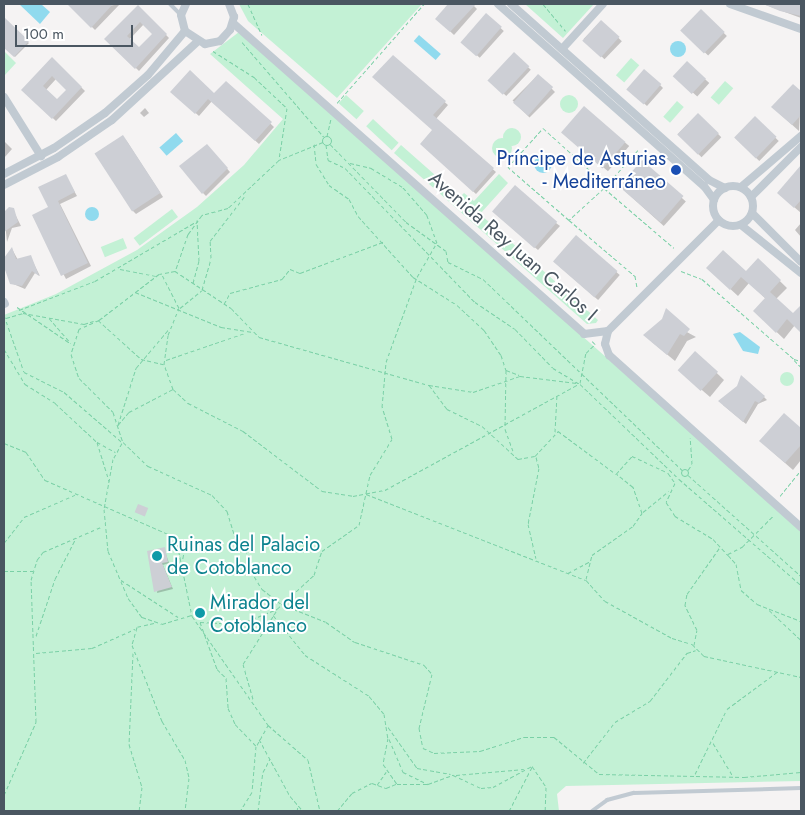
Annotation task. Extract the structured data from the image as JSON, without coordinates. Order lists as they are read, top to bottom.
{
  "streets": {
    "street": ["Avenida Rey Juan Carlos I"]
  },
  "places": ["Príncipe de Asturias - Mediterráneo", "Ruinas del Palacio de Cotoblanco", "Mirador del Cotoblanco"],
  "scale_bar": "100 m"
}
